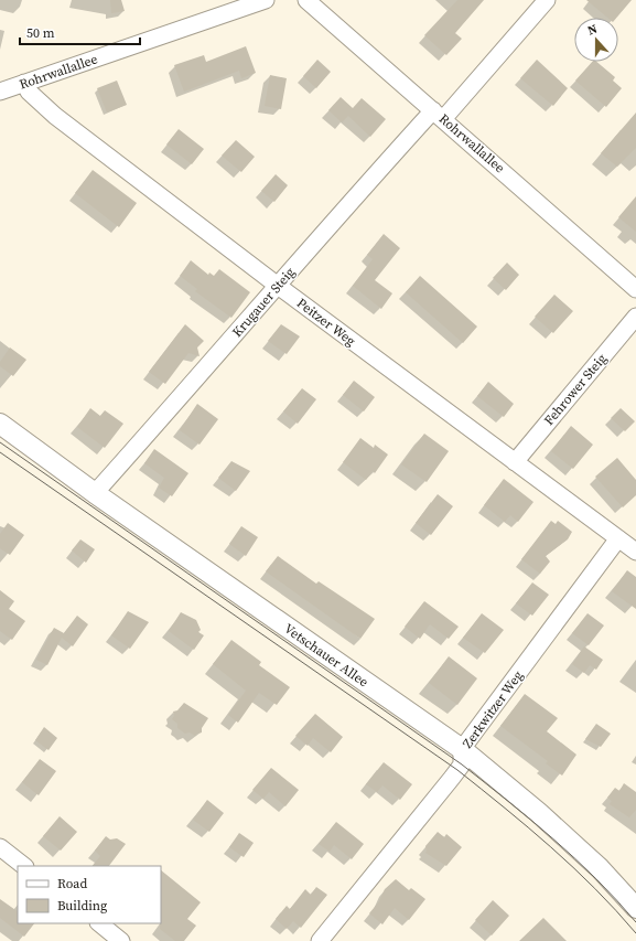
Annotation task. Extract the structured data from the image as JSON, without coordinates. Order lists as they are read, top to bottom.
{
  "streets": {
    "street": [
      "Rohrwallallee",
      "Krugauer Steig",
      "Peitzer Weg",
      "Fehrower Steig",
      "Vetschauer Allee",
      "Zerkwitzer Weg"
    ]
  },
  "crossings": [
    ["Rohrwallallee", "Krugauer Steig"],
    ["Rohrwallallee", "Peitzer Weg"],
    ["Krugauer Steig", "Peitzer Weg"],
    ["Krugauer Steig", "Vetschauer Allee"],
    ["Peitzer Weg", "Fehrower Steig"],
    ["Peitzer Weg", "Zerkwitzer Weg"],
    ["Vetschauer Allee", "Zerkwitzer Weg"]
  ],
  "legend": ["Road", "Building"],
  "scale_bar": "50 m",
  "north": "top"
}
